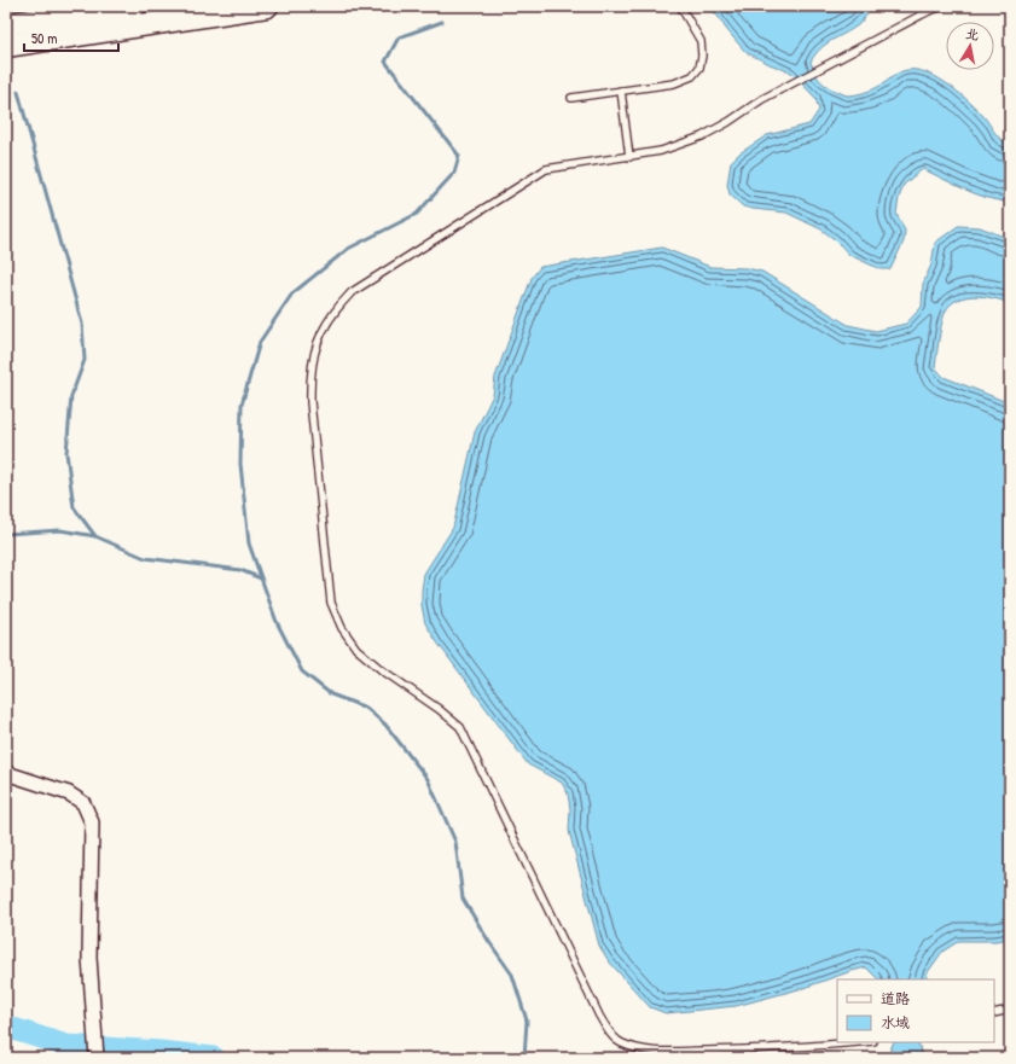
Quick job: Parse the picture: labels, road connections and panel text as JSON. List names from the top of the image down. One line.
{"legend":["道路","水域"],"scale_bar":"50 m","north":"top"}
